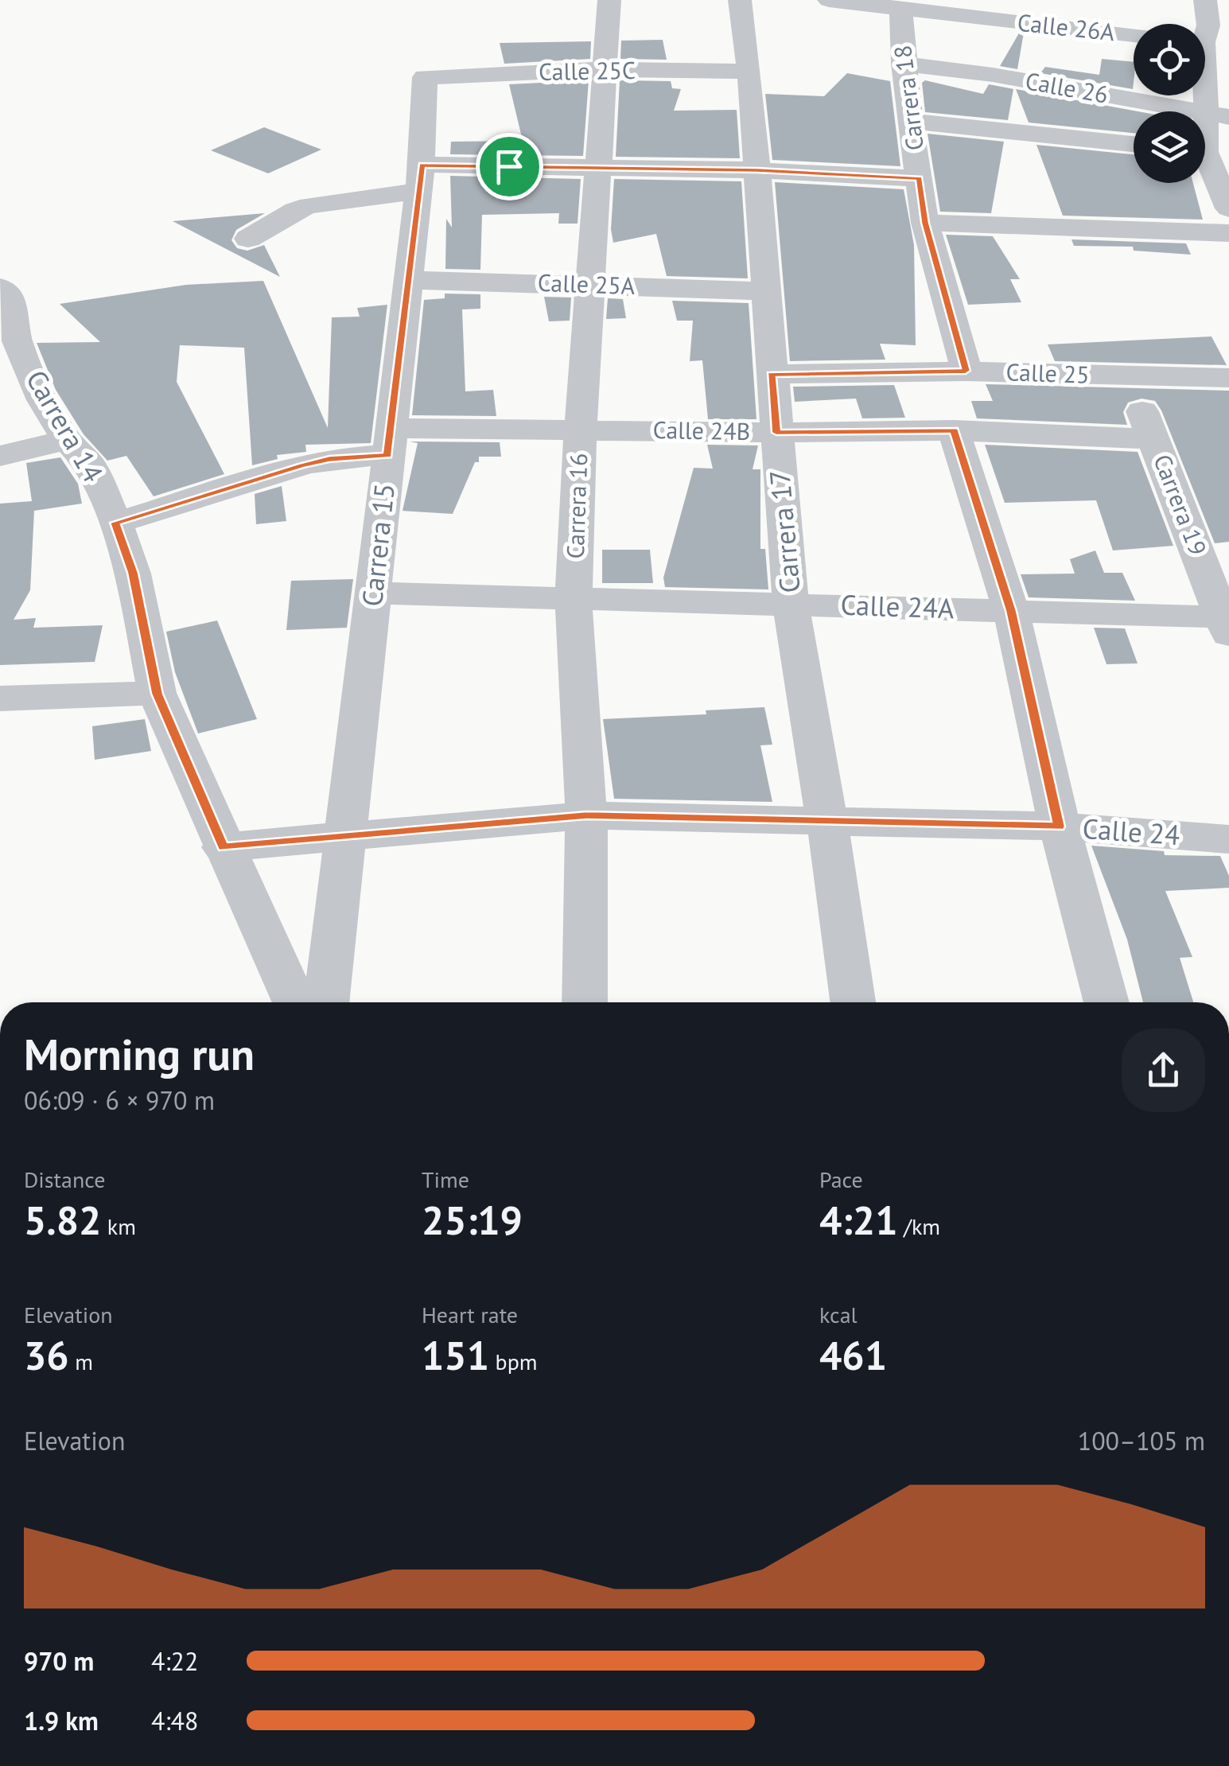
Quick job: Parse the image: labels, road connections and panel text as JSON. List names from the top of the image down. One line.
{"streets":{"street":["Calle 26A","Calle 25C","Calle 26","Carrera 18","Calle 25A","Calle 25","Carrera 14","Calle 24B","Carrera 19","Carrera 16","Carrera 17","Carrera 15","Calle 24A","Calle 24"]},"crossings":[["Calle 26A","Carrera 18"],["Calle 25C","Carrera 16"],["Calle 25C","Carrera 17"],["Calle 25C","Carrera 15"],["Calle 26","Carrera 18"],["Carrera 18","Calle 25"],["Calle 25A","Carrera 16"],["Calle 25A","Carrera 17"],["Calle 25A","Carrera 15"],["Calle 25","Carrera 19"],["Calle 25","Carrera 17"],["Carrera 14","Calle 24B"],["Carrera 14","Calle 24"],["Calle 24B","Carrera 19"],["Calle 24B","Carrera 16"],["Calle 24B","Carrera 17"],["Calle 24B","Carrera 15"],["Carrera 19","Calle 24A"],["Carrera 16","Calle 24A"],["Carrera 16","Calle 24"],["Carrera 17","Calle 24A"],["Carrera 17","Calle 24"],["Carrera 15","Calle 24A"],["Carrera 15","Calle 24"]],"page":{"heading":["Morning run","06:09 · 6 × 970 m"],"stats":[["Distance","5.82 km"],["Time","25:19"],["Pace","4:21 /km"],["Elevation","36 m"],["Heart rate","151 bpm"],["kcal","461"]],"chart":["Elevation","100–105 m"],"list":[{"name":"970 m","note":"4:22"},{"name":"1.9 km","note":"4:48"}]}}
